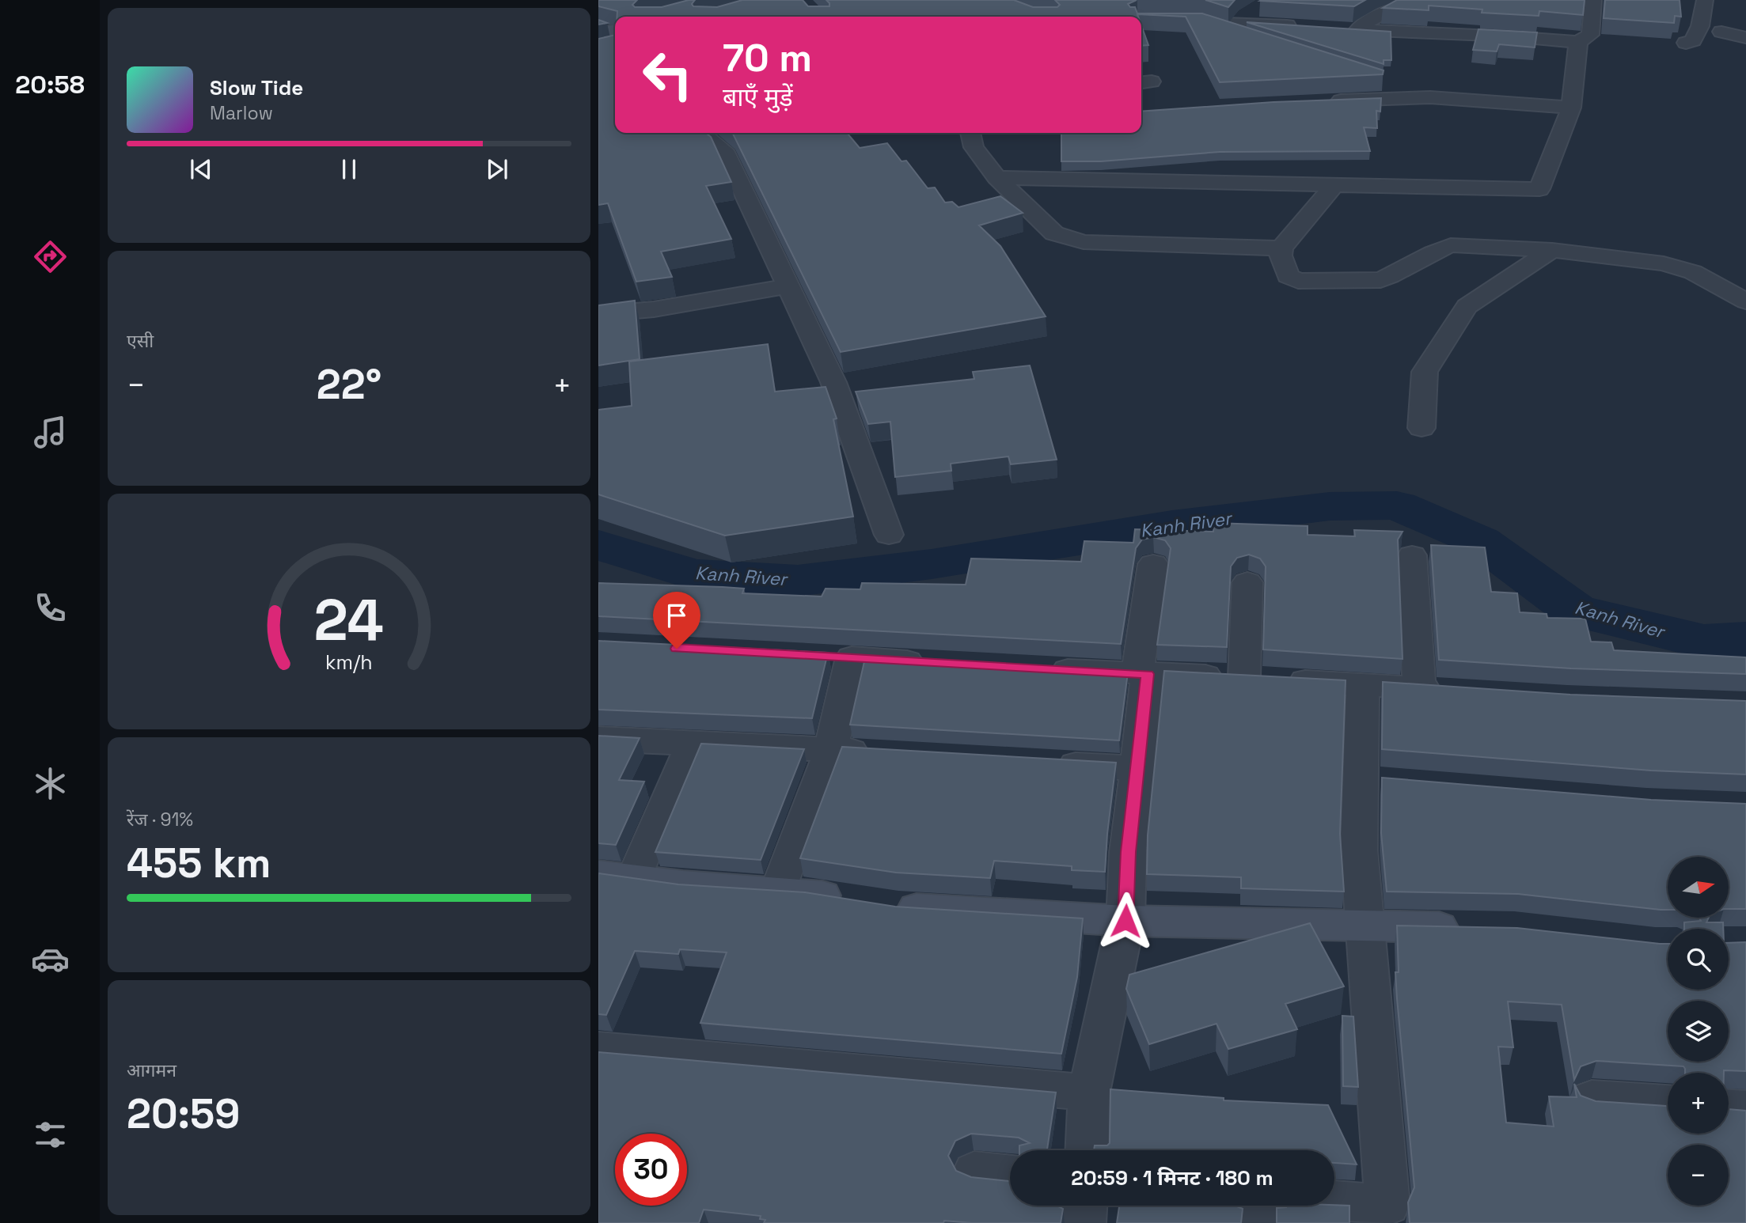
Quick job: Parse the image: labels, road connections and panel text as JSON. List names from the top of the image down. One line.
{"water":["Kanh River"],"north":"right","page":{"tabs":"20:58","turn":["70 m","बाएँ मुड़ें"],"song":["Slow Tide","Marlow"],"tile":["एसी",["रेंज · 91%","455 km"],["आगमन","20:59"]],"heat":["−","22°","+"],"map_buttons":["+","−"],"limit":"30","trip":"20:59 · 1 मिनट · 180 m","gauge":["24","km/h"]}}
